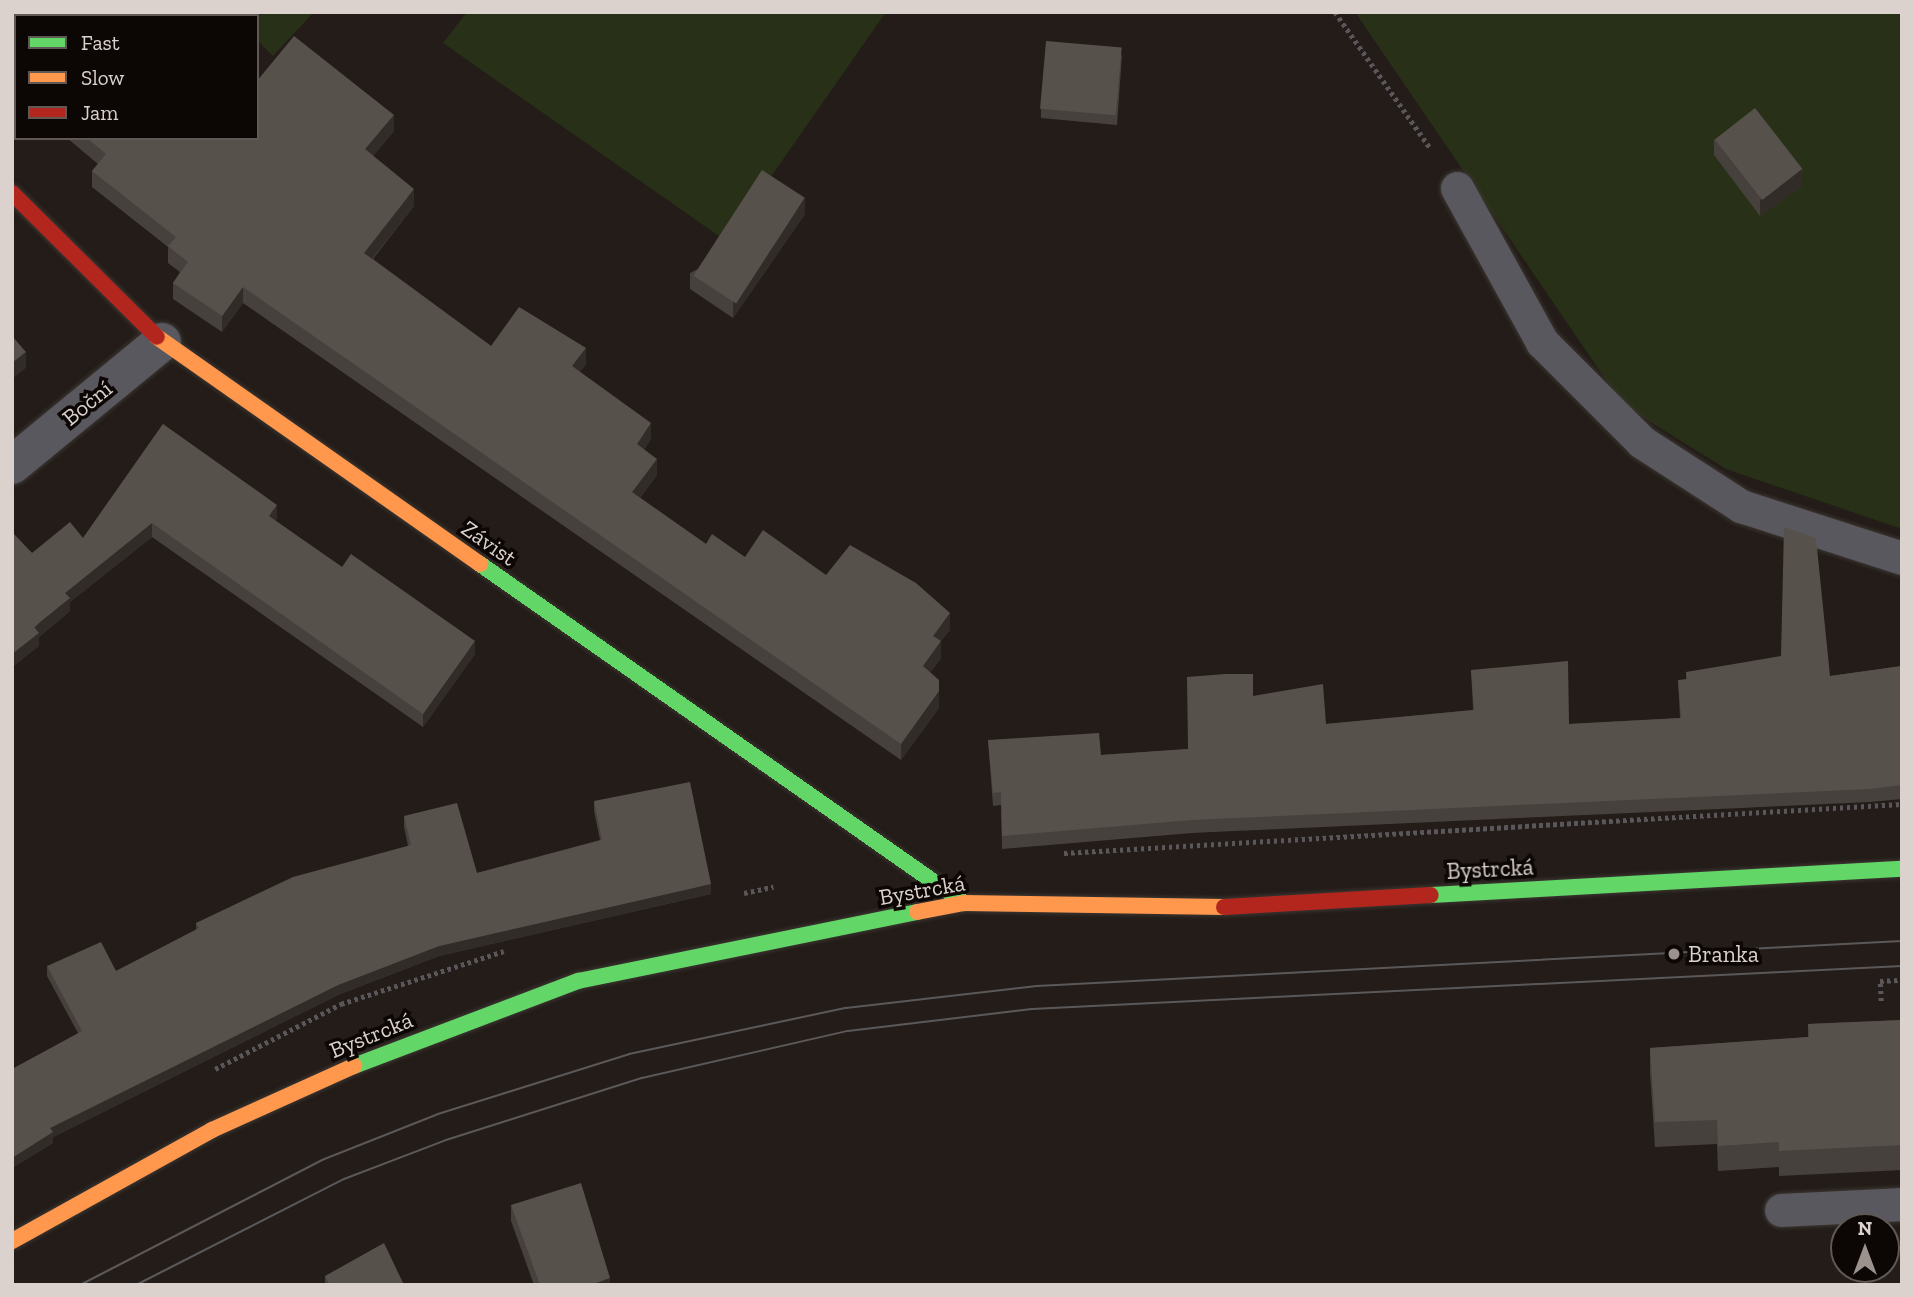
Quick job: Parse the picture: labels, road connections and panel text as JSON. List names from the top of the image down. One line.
{"streets":{"street":["Boční","Závist","Bystrcká"]},"crossings":[["Boční","Závist"],["Závist","Bystrcká"]],"places":["Branka"],"legend":["Fast","Slow","Jam"],"north":"top"}
